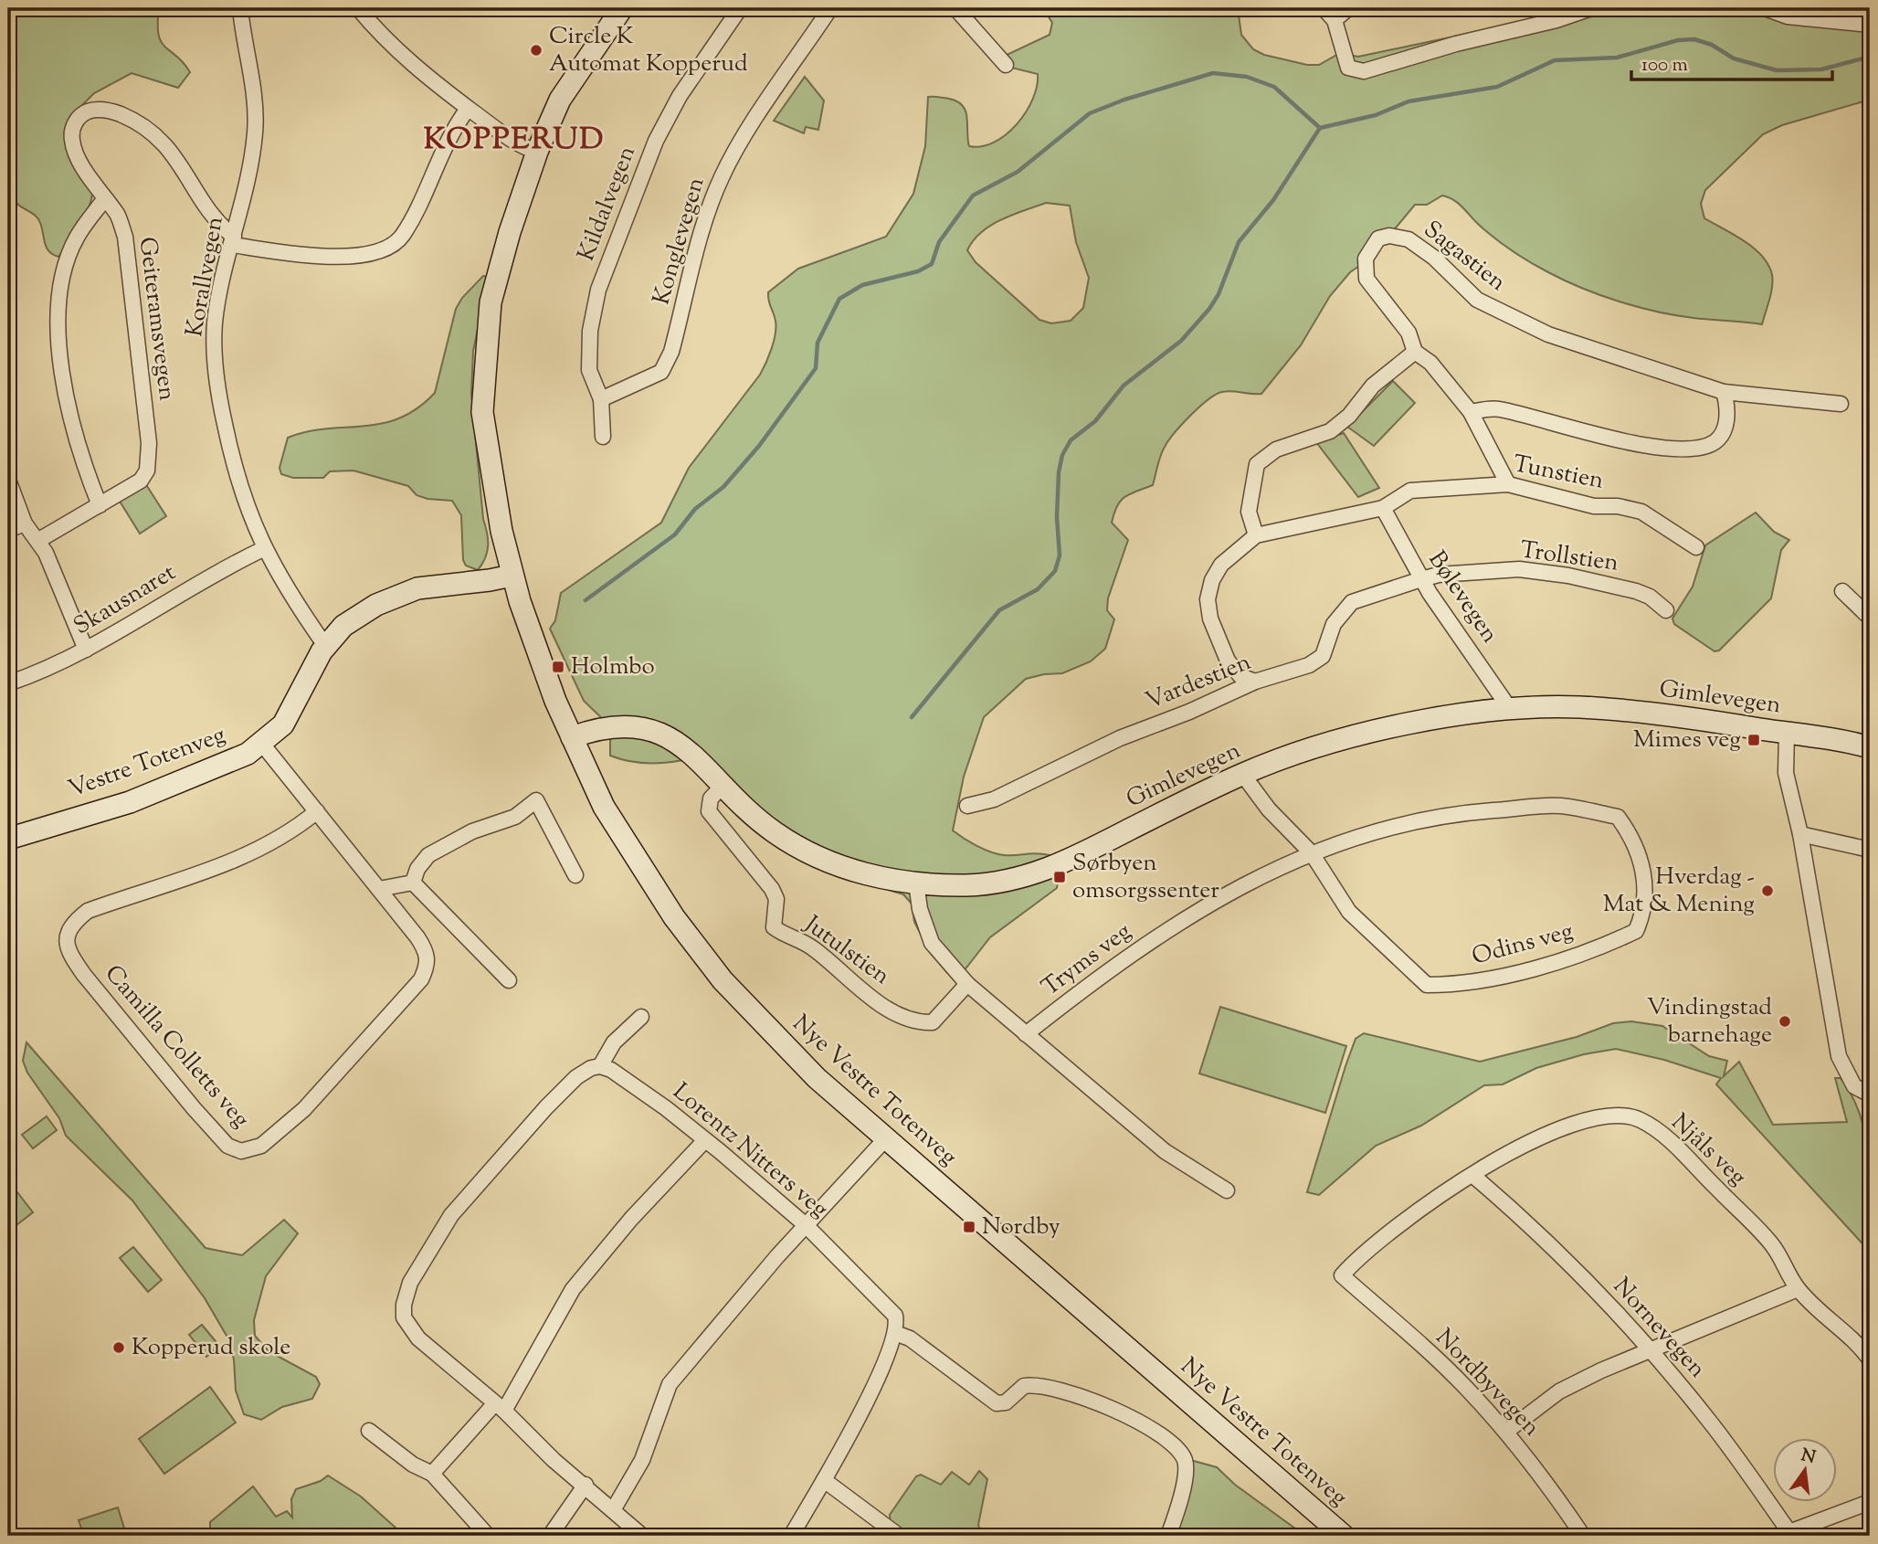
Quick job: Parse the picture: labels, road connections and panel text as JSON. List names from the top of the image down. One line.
{"streets":{"street":["Kildalvegen","Konglevegen","Sagastien","Korallvegen","Geiteramsvegen","Tunstien","Trollstien","Bølevegen","Skausnaret","Vardestien","Gimlevegen","Vestre Totenveg","Odins veg","Jutulstien","Tryms veg","Camilla Colletts veg","Nye Vestre Totenveg","Njåls veg","Lorentz Nitters veg","Nornevegen","Nordbyvegen"]},"crossings":[["Kildalvegen","Konglevegen"],["Sagastien","Tunstien"],["Korallvegen","Geiteramsvegen"],["Korallvegen","Skausnaret"],["Korallvegen","Vestre Totenveg"],["Tunstien","Bølevegen"],["Tunstien","Vardestien"],["Trollstien","Bølevegen"],["Trollstien","Vardestien"],["Bølevegen","Vardestien"],["Bølevegen","Gimlevegen"],["Gimlevegen","Odins veg"],["Gimlevegen","Jutulstien"],["Gimlevegen","Nye Vestre Totenveg"],["Vestre Totenveg","Camilla Colletts veg"],["Vestre Totenveg","Nye Vestre Totenveg"],["Odins veg","Tryms veg"],["Njåls veg","Nornevegen"],["Njåls veg","Nordbyvegen"]],"districts":["KOPPERUD"],"places":{"other":["Circle K Automat Kopperud","Hverdag - Mat & Mening","Vindingstad barnehage","Kopperud skole"],"transit":["Holmbo","Mimes veg","Sørbyen omsorgssenter","Nordby"]},"scale_bar":"100 m","north":"top"}
